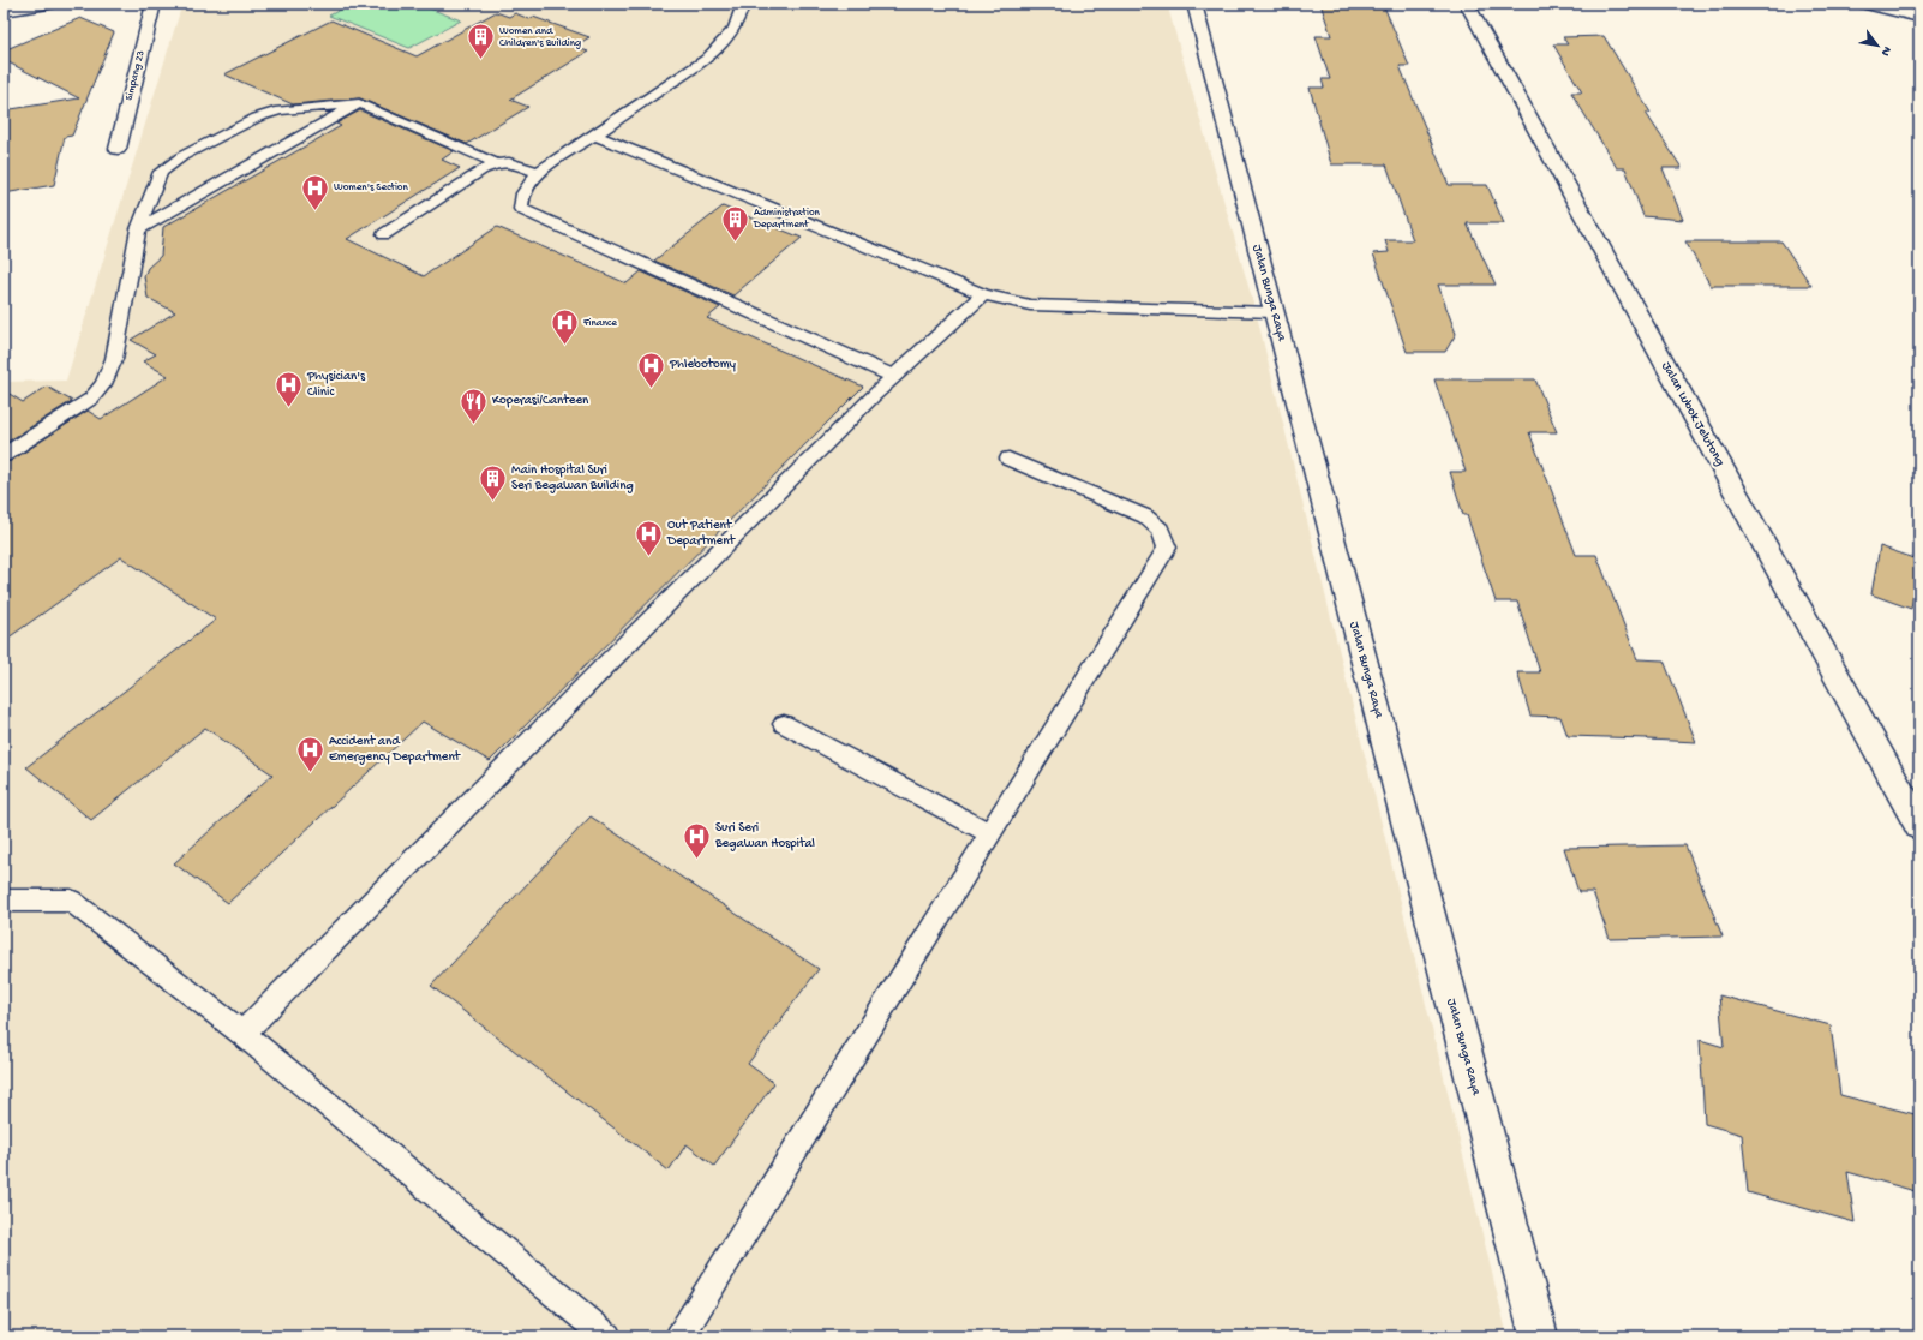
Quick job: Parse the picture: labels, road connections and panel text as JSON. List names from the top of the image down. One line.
{"streets":{"street":["Simpang 23","Jalan Bunga Raya","Jalan Lubok Jelutong"]},"places":{"building":["Women and Children's Building","Administration Department","Main Hospital Suri Seri Begawan Building"],"hospital":["Women's Section","Finance","Phlebotomy","Physician's Clinic","Out Patient Department","Accident and Emergency Department","Suri Seri Begawan Hospital"],"restaurant":["Koperasi/Canteen"]},"north":"bottom right"}
